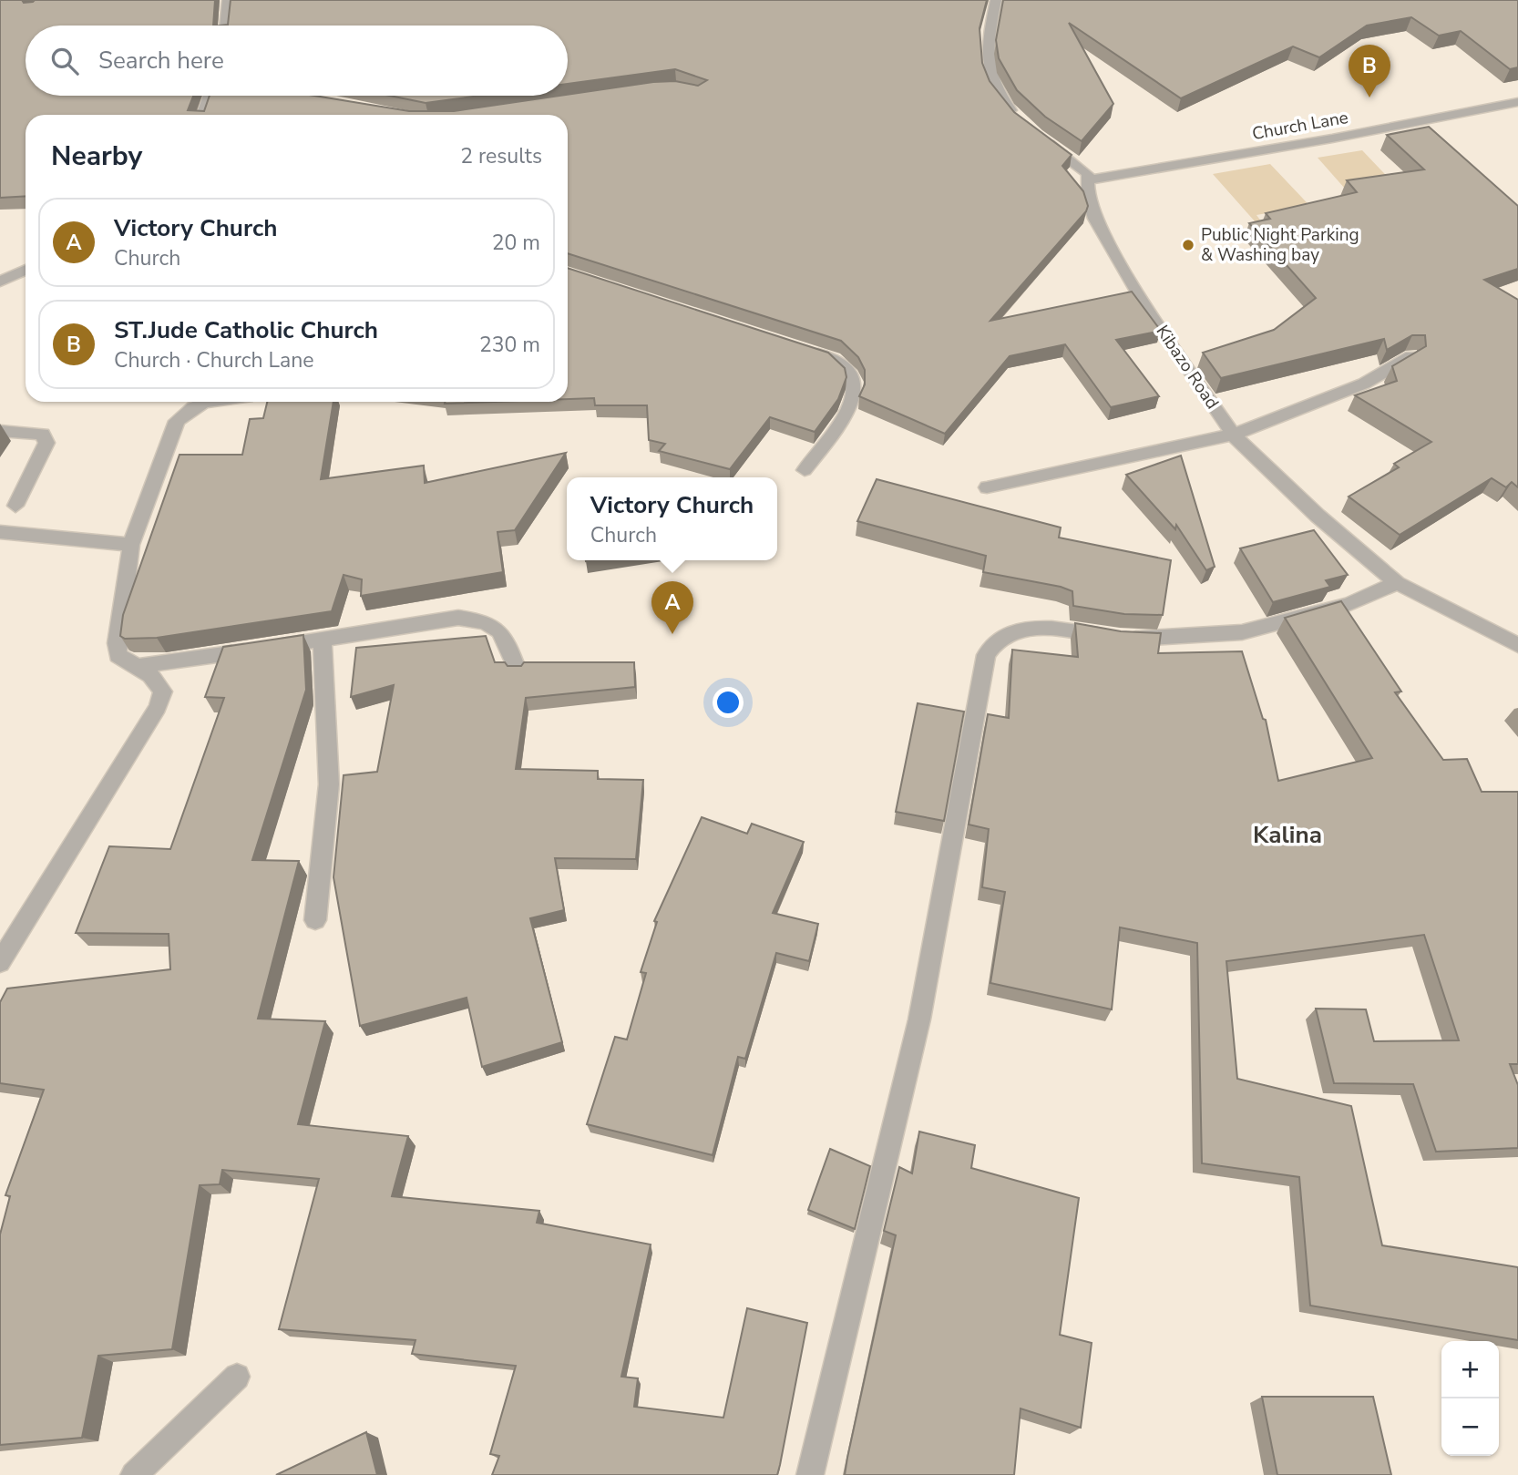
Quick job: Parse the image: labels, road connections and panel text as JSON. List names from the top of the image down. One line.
{"streets":{"street":["Church Lane","Kibazo Road"]},"crossings":[["Church Lane","Kibazo Road"]],"districts":["Kalina"],"places":["Public Night Parking & Washing bay"],"page":{"search":"Search here","pins":["B","A"],"heading":["Nearby","2 results"],"list":[{"mark":"A","name":"Victory Church","note":"Church","value":"20 m"},{"mark":"B","name":"ST.Jude Catholic Church","note":"Church · Church Lane","value":"230 m"}],"popup":["Victory Church","Church"],"map_buttons":["+","−"]}}
